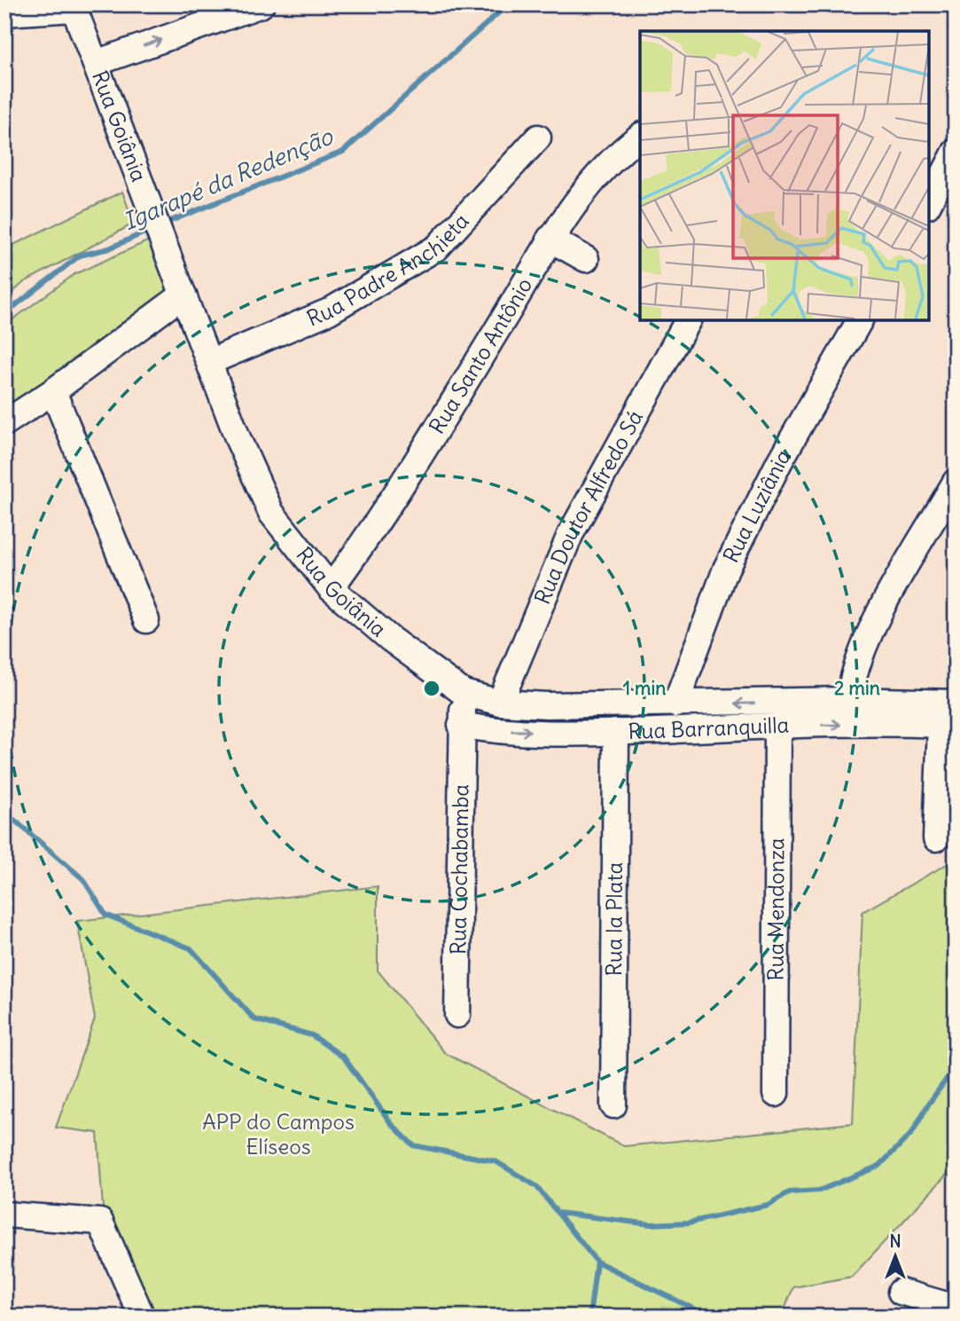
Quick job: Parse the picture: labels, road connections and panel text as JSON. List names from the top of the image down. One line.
{"streets":{"street":["Rua Goiânia","Rua Padre Anchieta","Rua Santo Antônio","Rua Luziânia","Rua Doutor Alfredo Sá","Rua Barranquilla","Rua Cochabamba","Rua Mendonza","Rua la Plata"]},"crossings":[["Rua Goiânia","Rua Padre Anchieta"],["Rua Goiânia","Rua Santo Antônio"],["Rua Goiânia","Rua Luziânia"],["Rua Goiânia","Rua Doutor Alfredo Sá"],["Rua Goiânia","Rua Cochabamba"],["Rua Barranquilla","Rua Cochabamba"],["Rua Barranquilla","Rua Mendonza"],["Rua Barranquilla","Rua la Plata"]],"one_way":["Rua Barranquilla"],"water":["Igarapé da Redenção"],"parks":["APP do Campos Elíseos"],"north":"top","rings":["1 min","2 min"]}
